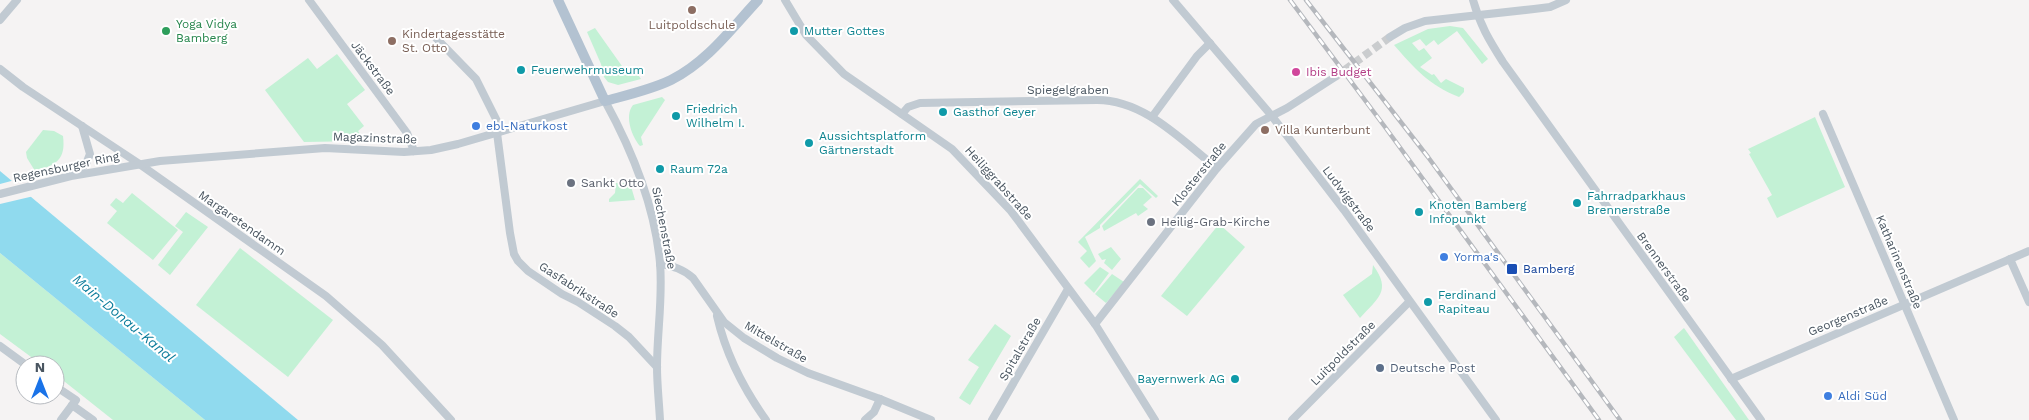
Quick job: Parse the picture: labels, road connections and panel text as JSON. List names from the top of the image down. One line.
{"streets":{"main road":["Siechenstraße"],"street":["Jäckstraße","Spiegelgraben","Magazinstraße","Regensburger Ring","Klosterstraße","Heiliggrabstraße","Ludwigstraße","Margaretendamm","Katharinenstraße","Brennerstraße","Gasfabrikstraße","Georgenstraße","Mittelstraße","Spitalstraße","Luitpoldstraße"]},"crossings":[["Jäckstraße","Magazinstraße"],["Spiegelgraben","Klosterstraße"],["Spiegelgraben","Heiliggrabstraße"],["Magazinstraße","Regensburger Ring"],["Magazinstraße","Margaretendamm"],["Magazinstraße","Siechenstraße"],["Magazinstraße","Gasfabrikstraße"],["Regensburger Ring","Margaretendamm"],["Klosterstraße","Heiliggrabstraße"],["Klosterstraße","Ludwigstraße"],["Heiliggrabstraße","Spitalstraße"],["Ludwigstraße","Luitpoldstraße"],["Siechenstraße","Gasfabrikstraße"],["Siechenstraße","Mittelstraße"],["Katharinenstraße","Georgenstraße"],["Brennerstraße","Georgenstraße"]],"water":["Main-Donau-Kanal"],"places":{"other":["Luitpoldschule","Yoga Vidya Bamberg","Mutter Gottes","Kindertagesstätte St. Otto","Feuerwehrmuseum","Ibis Budget","Gasthof Geyer","Friedrich Wilhelm I.","ebl-Naturkost","Villa Kunterbunt","Aussichtsplatform Gärtnerstadt","Raum 72a","Sankt Otto","Fahrradparkhaus Brennerstraße","Knoten Bamberg Infopunkt","Heilig-Grab-Kirche","Yorma's","Ferdinand Rapiteau","Deutsche Post","Bayernwerk AG","Aldi Süd"],"transit":["Bamberg"]},"north":"top"}
